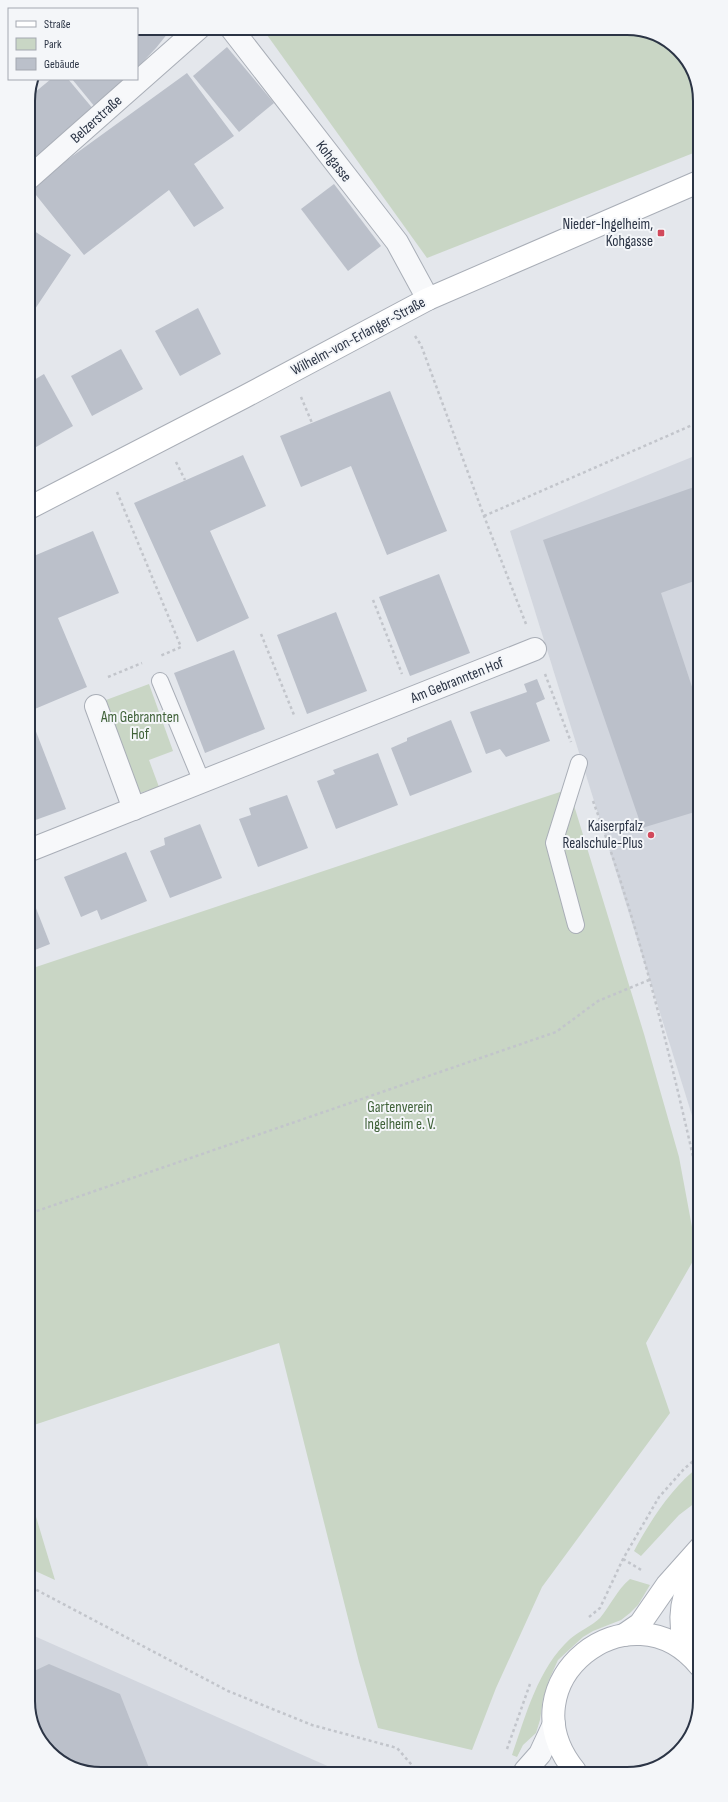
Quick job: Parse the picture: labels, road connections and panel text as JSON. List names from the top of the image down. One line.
{"streets":{"main road":["Wilhelm-von-Erlanger-Straße"],"street":["Belzerstraße","Kohgasse","Am Gebrannten Hof"]},"crossings":[["Kohgasse","Wilhelm-von-Erlanger-Straße"]],"parks":["Am Gebrannten Hof","Gartenverein Ingelheim e. V."],"places":{"transit":["Nieder-Ingelheim, Kohgasse"],"other":["Kaiserpfalz Realschule-Plus"]},"legend":["Straße","Park","Gebäude"]}
